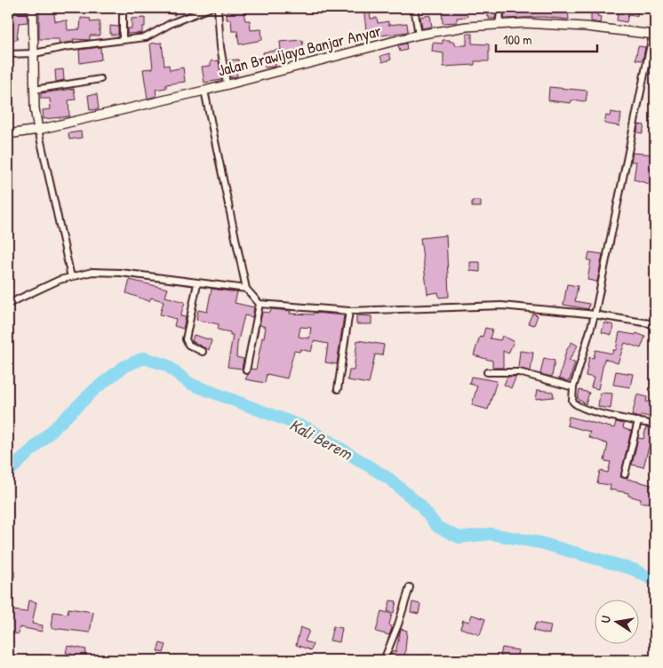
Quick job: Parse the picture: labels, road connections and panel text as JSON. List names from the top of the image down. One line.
{"streets":{"street":["Jalan Brawijaya Banjar Anyar"]},"water":["Kali Berem"],"scale_bar":"100 m","north":"left"}
